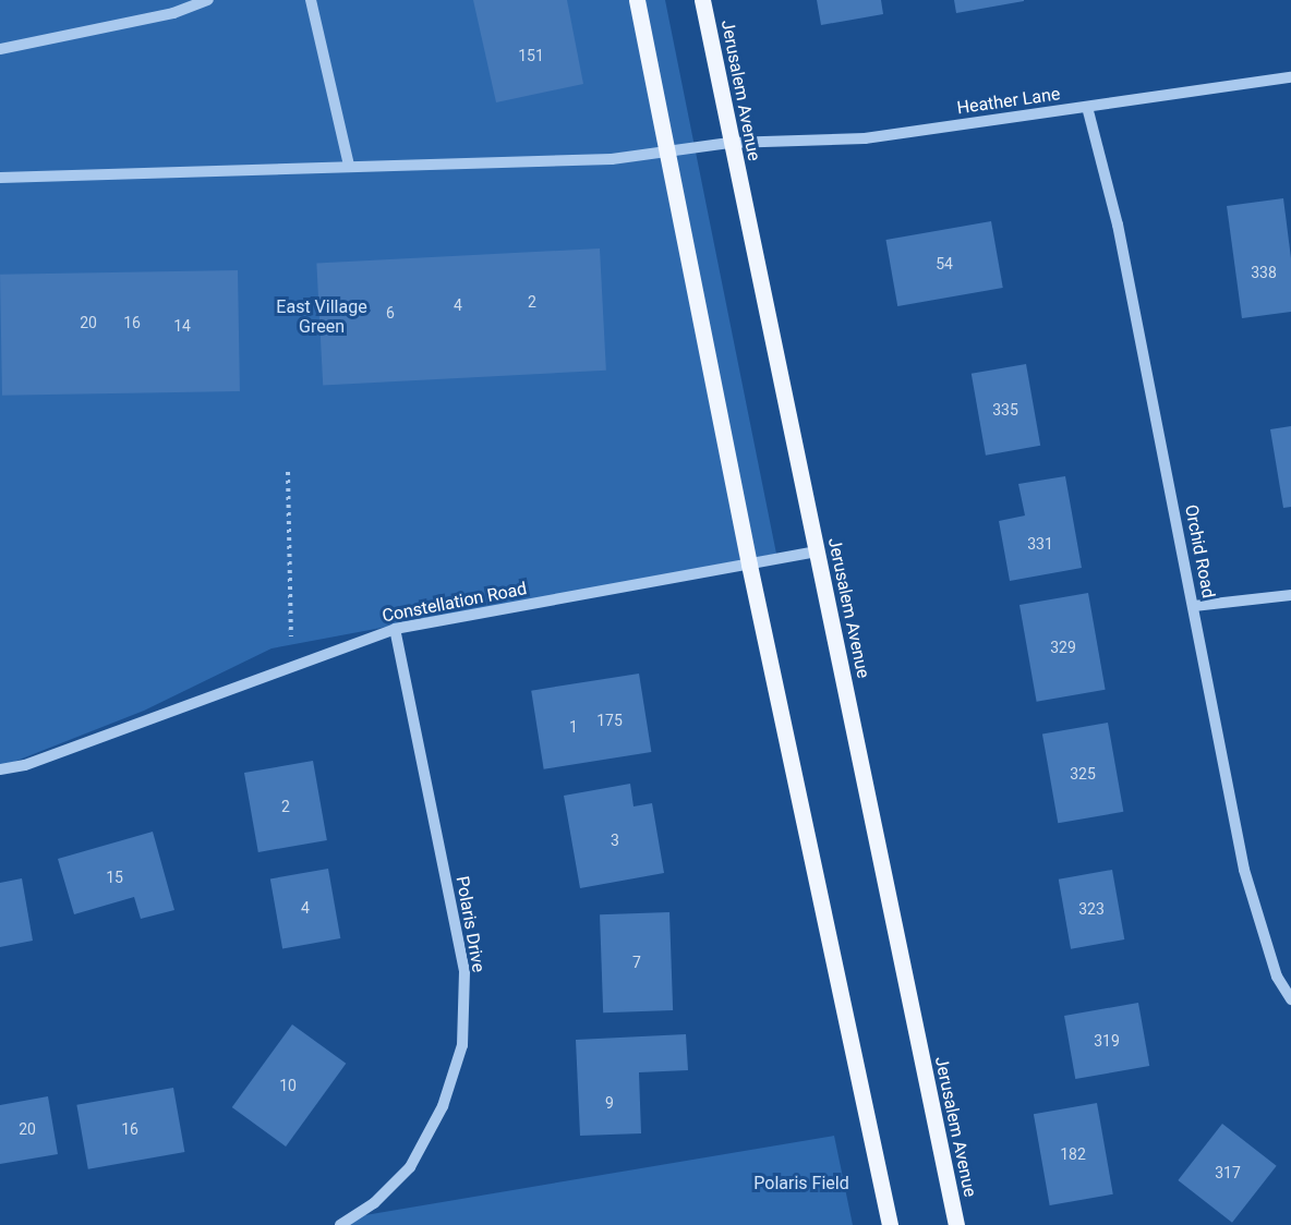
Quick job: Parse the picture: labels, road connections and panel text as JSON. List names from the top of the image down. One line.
{"streets":{"main road":["Jerusalem Avenue"],"street":["Heather Lane","Orchid Road","Constellation Road","Polaris Drive"]},"crossings":[["Jerusalem Avenue","Heather Lane"],["Jerusalem Avenue","Constellation Road"],["Heather Lane","Orchid Road"],["Constellation Road","Polaris Drive"]],"parks":["East Village Green","Polaris Field"],"house_numbers":["151","54","338","2","4","6","20","16","14","335","331","329","175","1","325","2","3","15","4","323","7","319","10","9","20","16","182","317"]}
